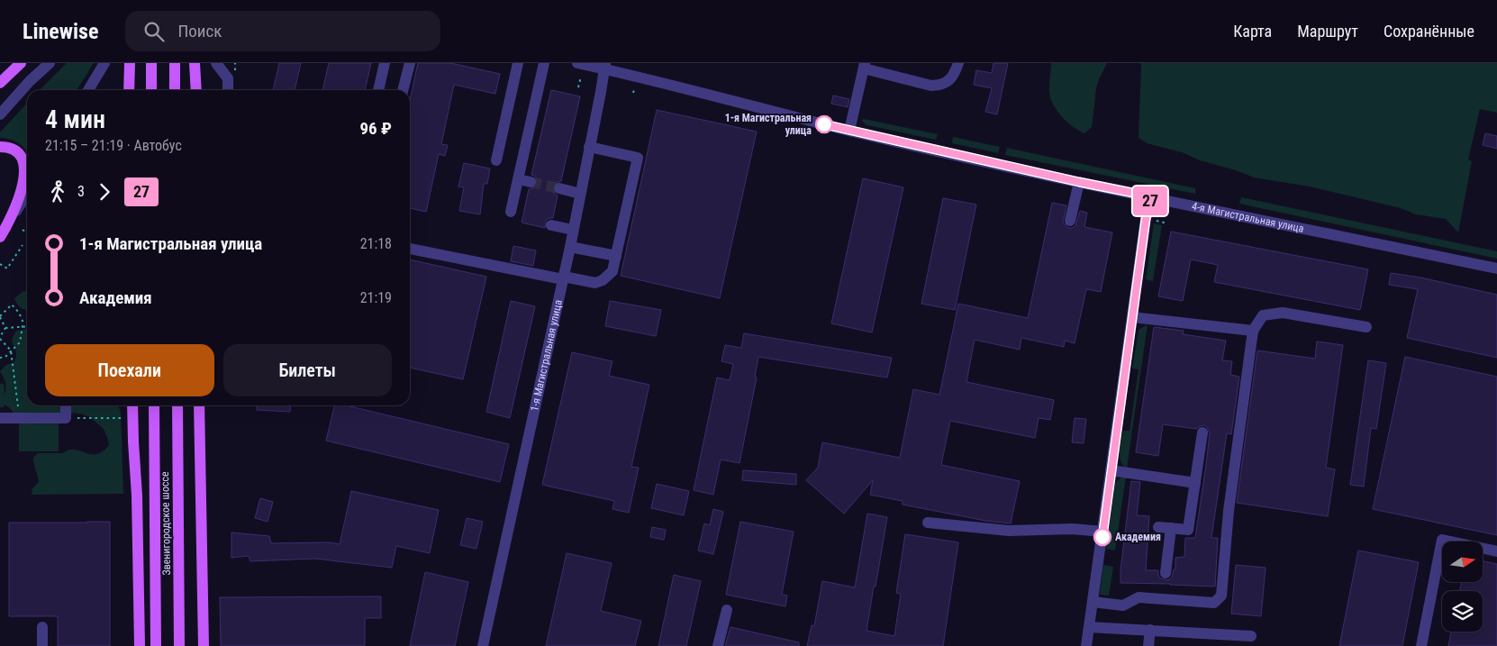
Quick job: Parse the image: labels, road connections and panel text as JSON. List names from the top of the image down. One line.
{"streets":{"main road":["Звенигородское шоссе"],"street":["4-я Магистральная улица","1-я Магистральная улица"]},"crossings":[["4-я Магистральная улица","1-я Магистральная улица"]],"places":["1-я Магистральная улица","Академия"],"lines":["bus line 27"],"north":"right","page":{"header":"Linewise","search":"Поиск","nav":["Карта","Маршрут","Сохранённые"],"on_map":"27","heading":["4 мин","21:15 – 21:19 · Автобус","96 ₽"],"legs":["3","27"],"list":[{"name":"1-я Магистральная улица","value":"21:18"},{"name":"Академия","value":"21:19"}],"buttons":["Поехали","Билеты"]}}
